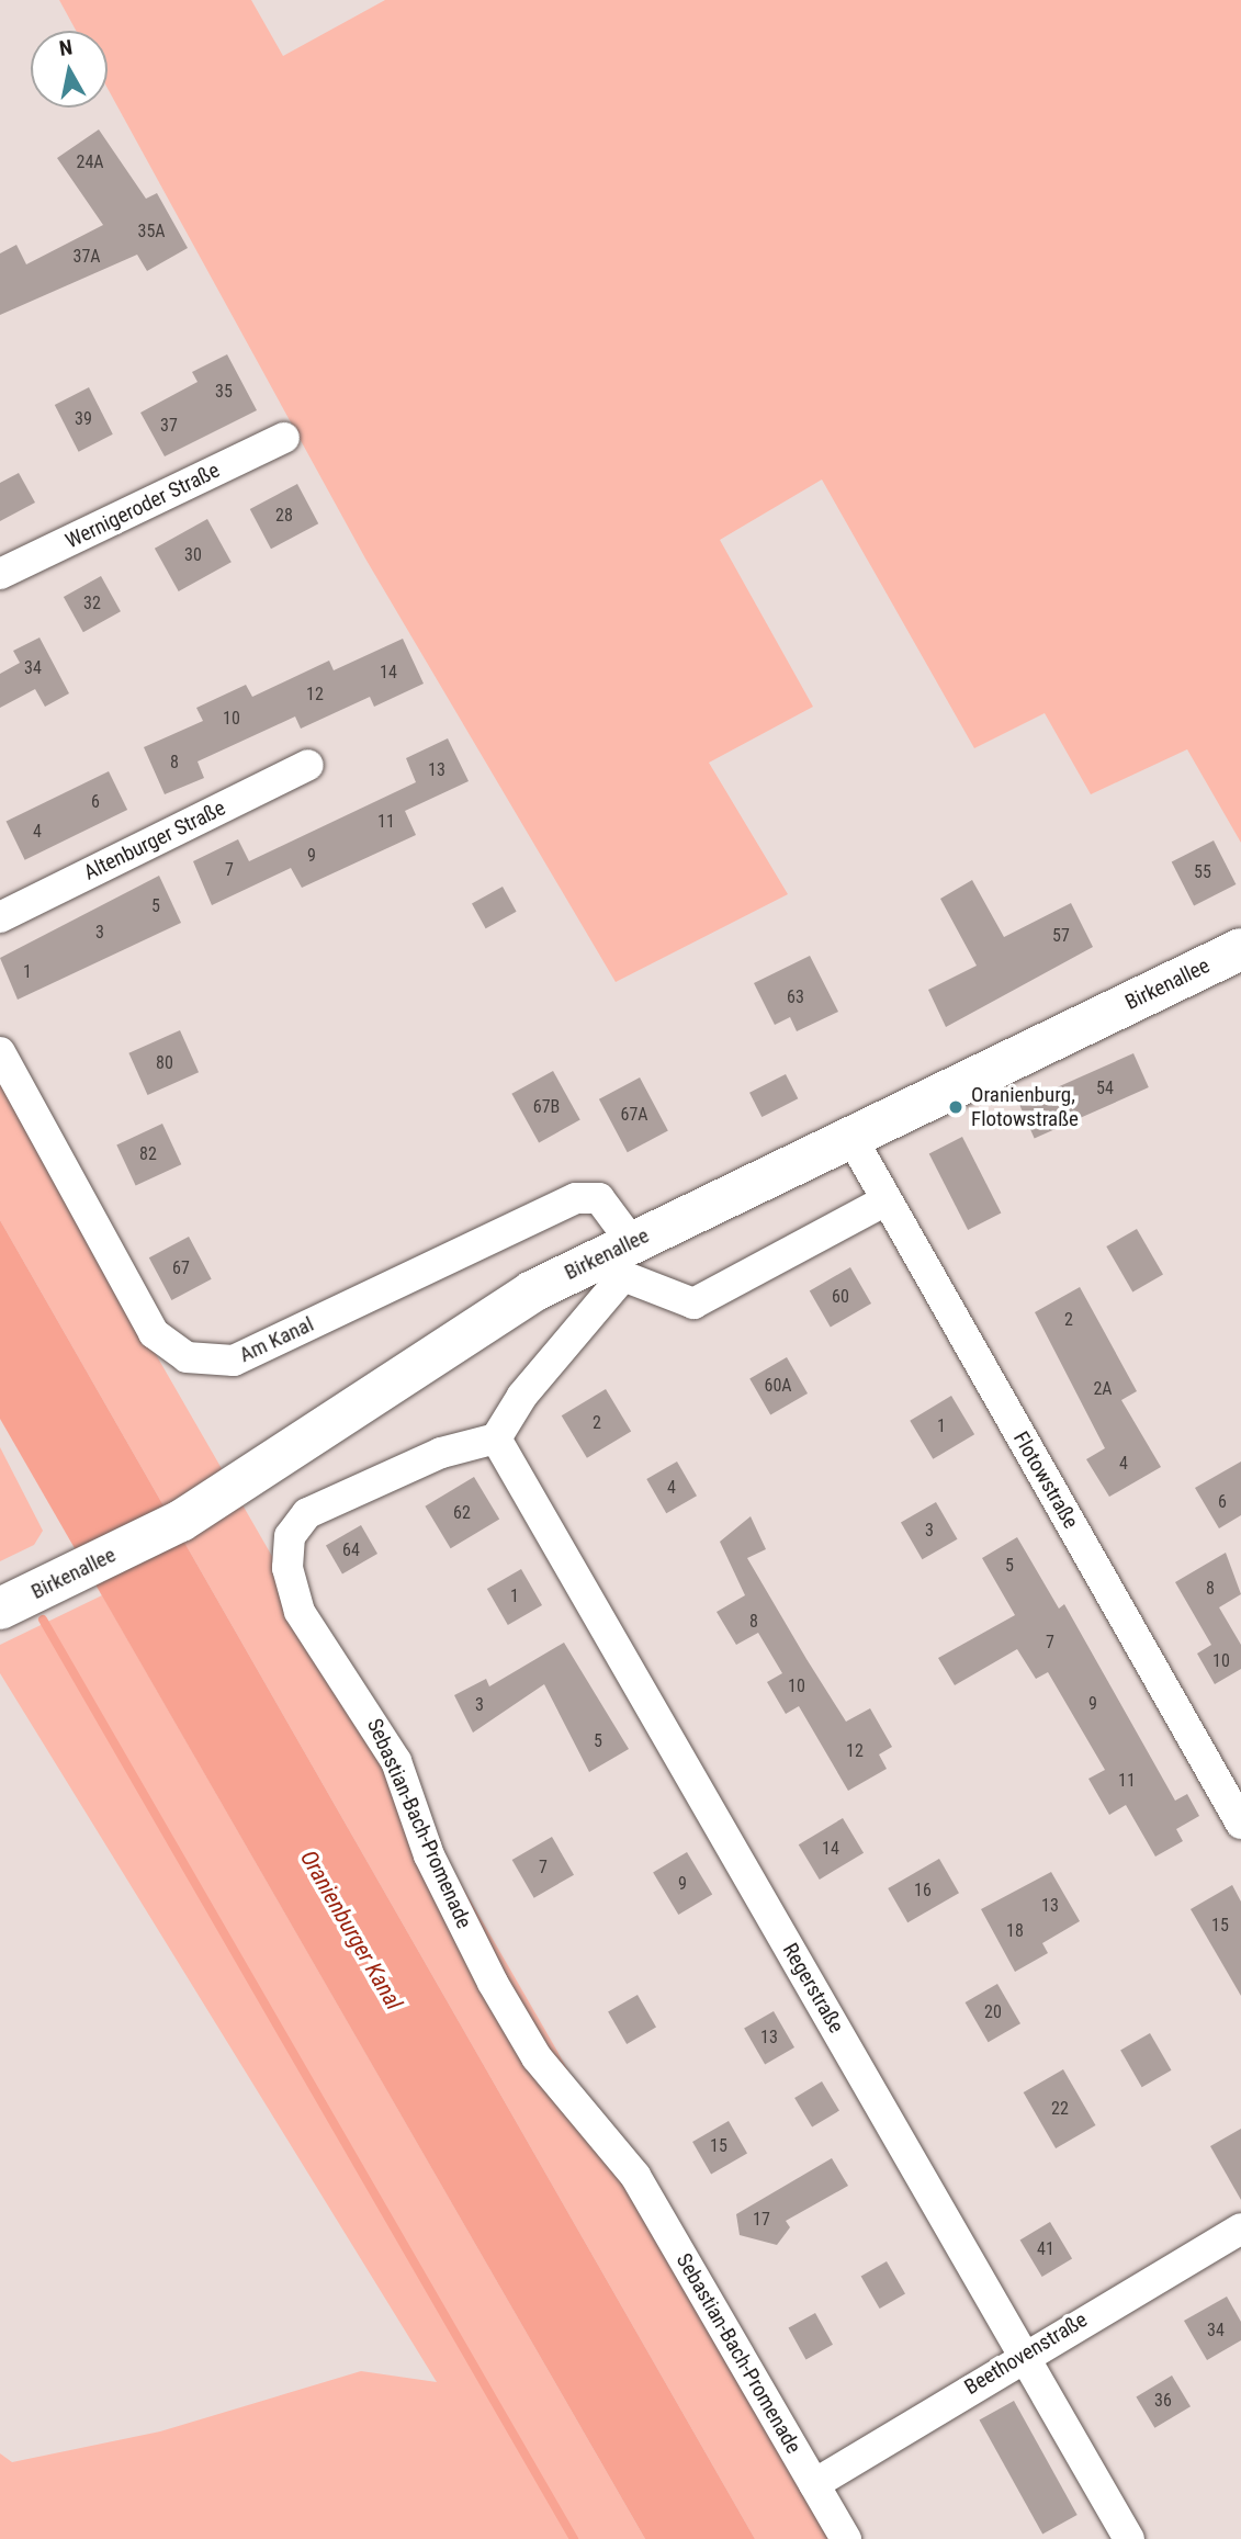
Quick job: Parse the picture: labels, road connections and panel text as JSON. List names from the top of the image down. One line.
{"streets":{"street":["Wernigeroder Straße","Altenburger Straße","Birkenallee","Am Kanal","Flotowstraße","Sebastian-Bach-Promenade","Regerstraße","Beethovenstraße"]},"crossings":[["Birkenallee","Am Kanal"],["Birkenallee","Flotowstraße"],["Sebastian-Bach-Promenade","Regerstraße"],["Sebastian-Bach-Promenade","Beethovenstraße"],["Regerstraße","Beethovenstraße"]],"water":["Oranienburger Kanal"],"places":["Oranienburg, Flotowstraße"],"house_numbers":["24A","35A","37A","35","39","37","28","30","32","34","14","12","10","8","13","6","11","4","9","7","55","5","3","57","1","63","80","54","67B","67A","82","67","60","2","60A","2A","2","1","4","4","6","62","3","64","5","8","1","8","7","10","10","9","3","5","12","11","14","7","9","16","13","15","18","20","13","22","15","17","41","34","36"],"north":"top"}
